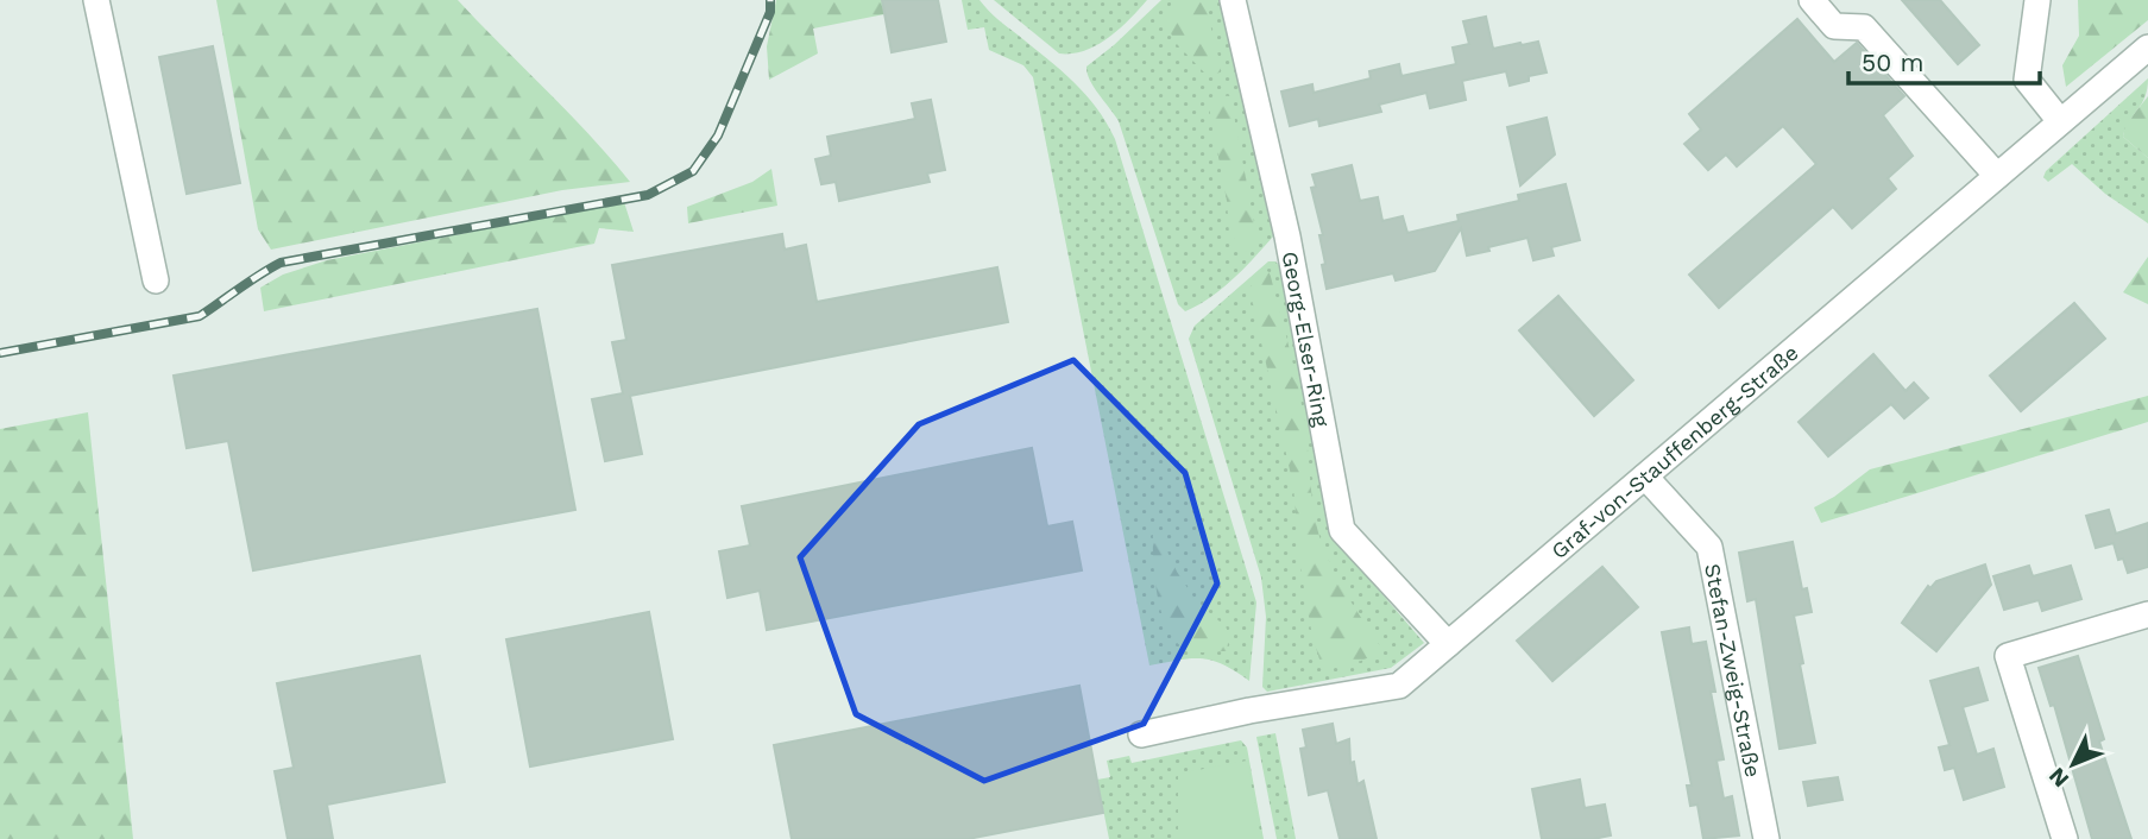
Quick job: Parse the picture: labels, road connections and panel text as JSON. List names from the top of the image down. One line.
{"streets":{"street":["Georg-Elser-Ring","Graf-von-Stauffenberg-Straße","Stefan-Zweig-Straße"]},"crossings":[["Georg-Elser-Ring","Graf-von-Stauffenberg-Straße"],["Graf-von-Stauffenberg-Straße","Stefan-Zweig-Straße"]],"scale_bar":"50 m","north":"bottom left"}
